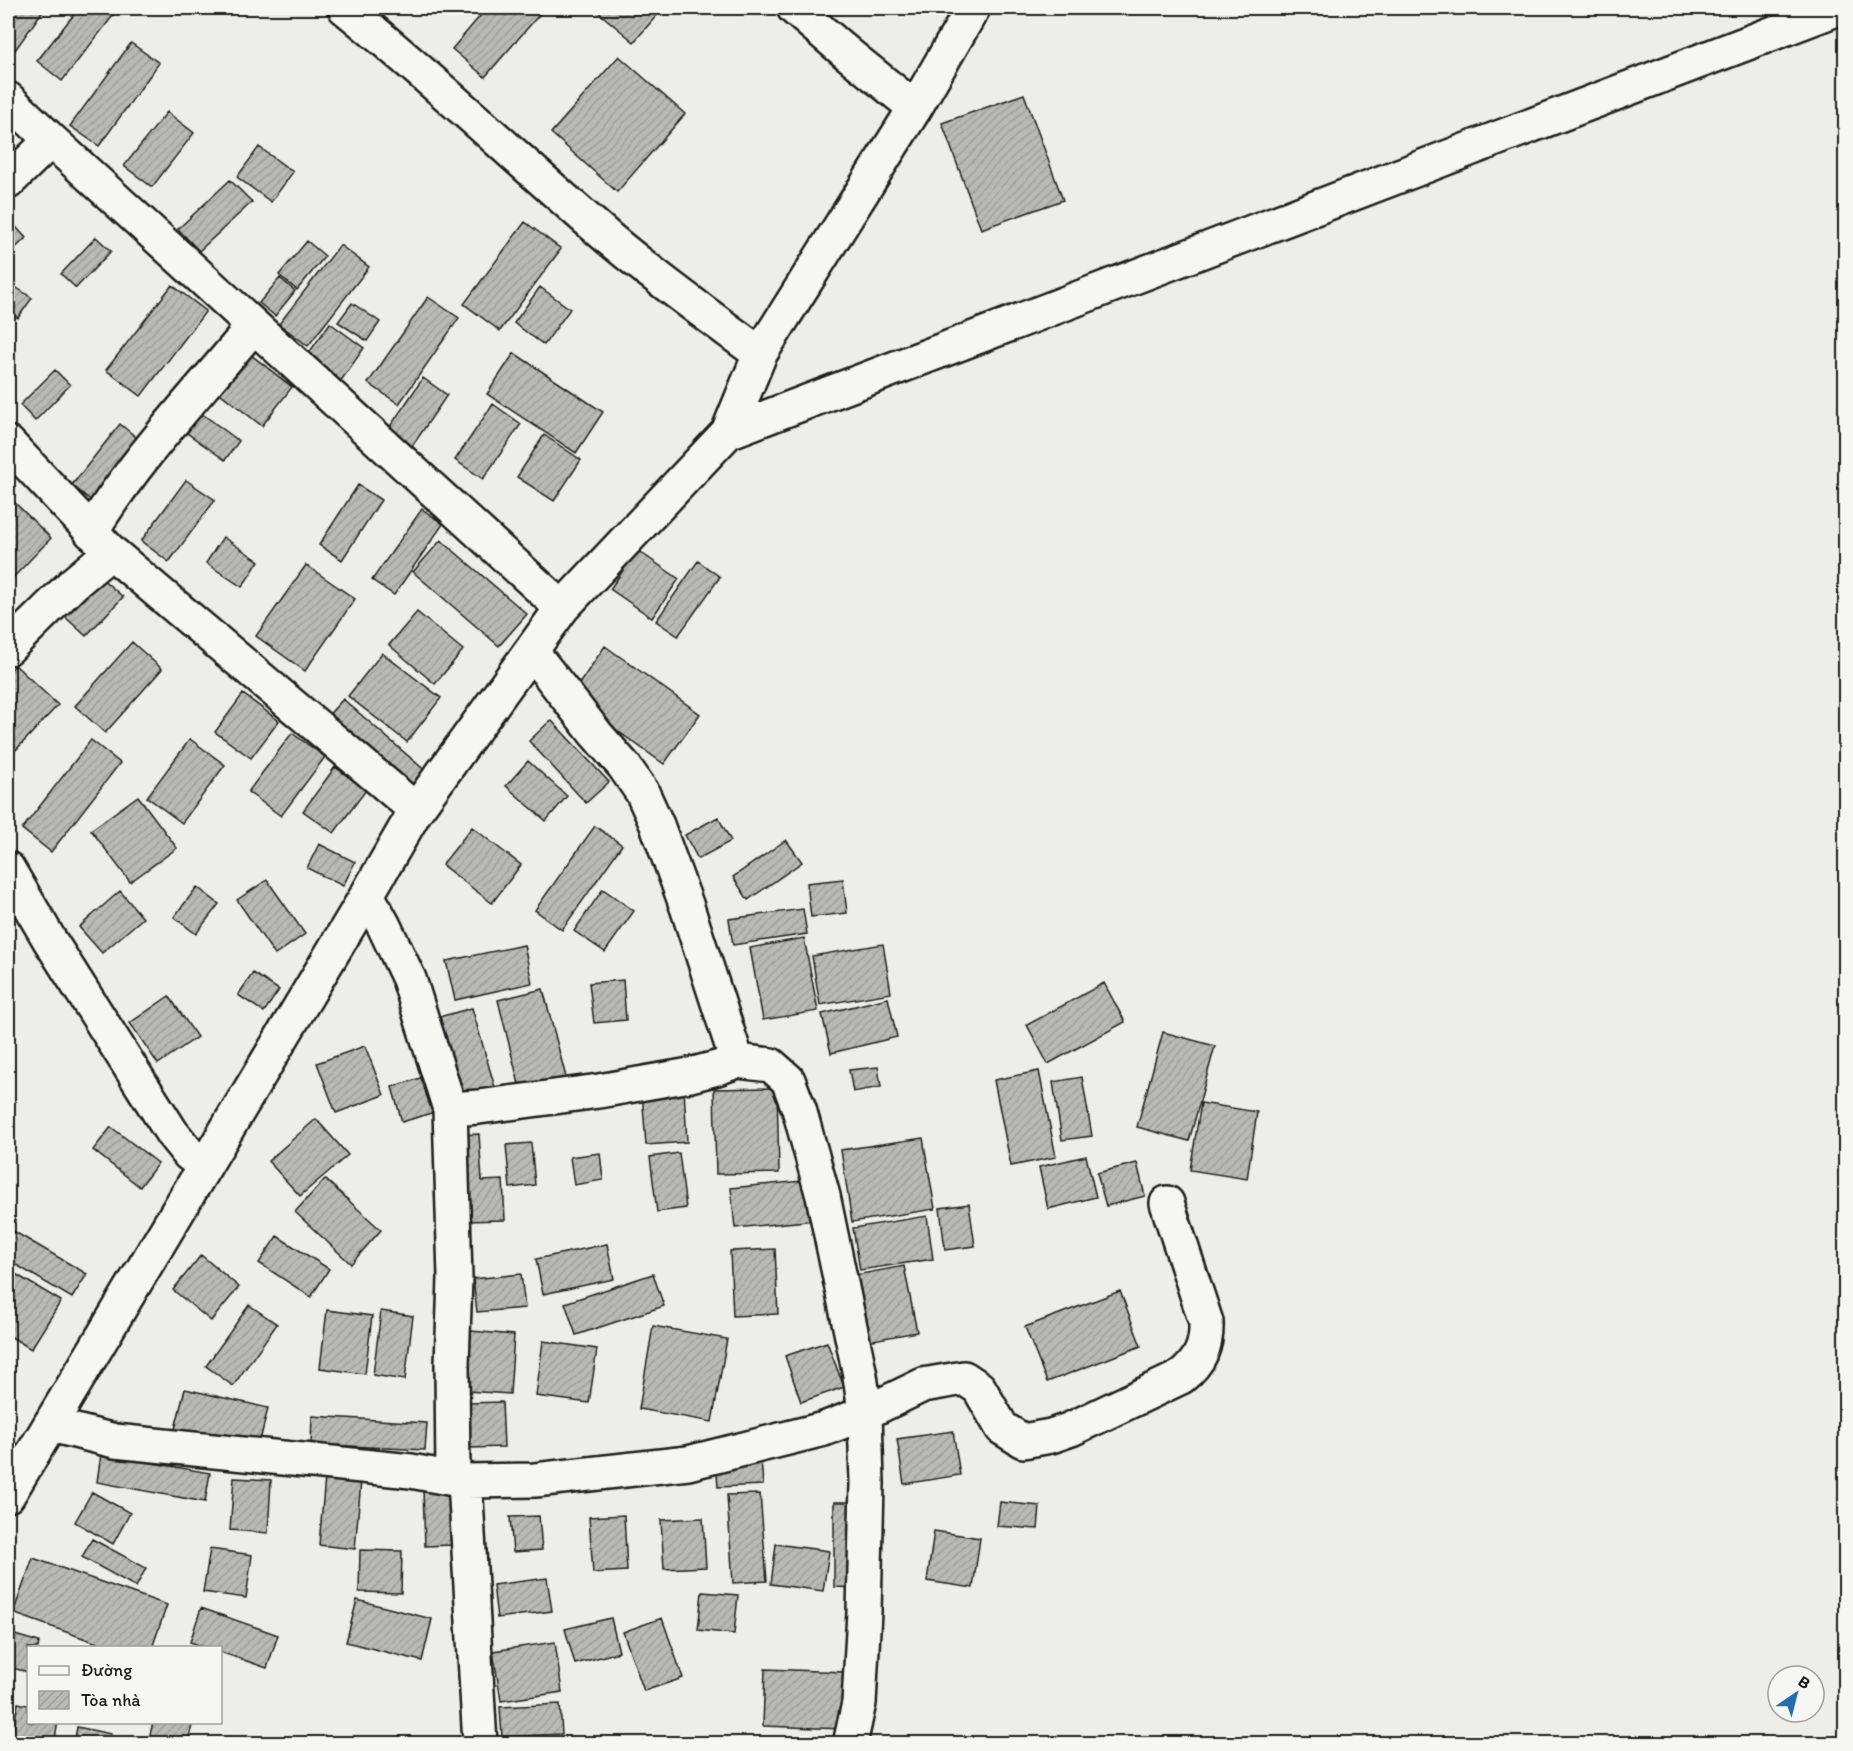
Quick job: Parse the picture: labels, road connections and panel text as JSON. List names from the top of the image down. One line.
{"legend":["Đường","Tòa nhà"],"north":"top right"}
